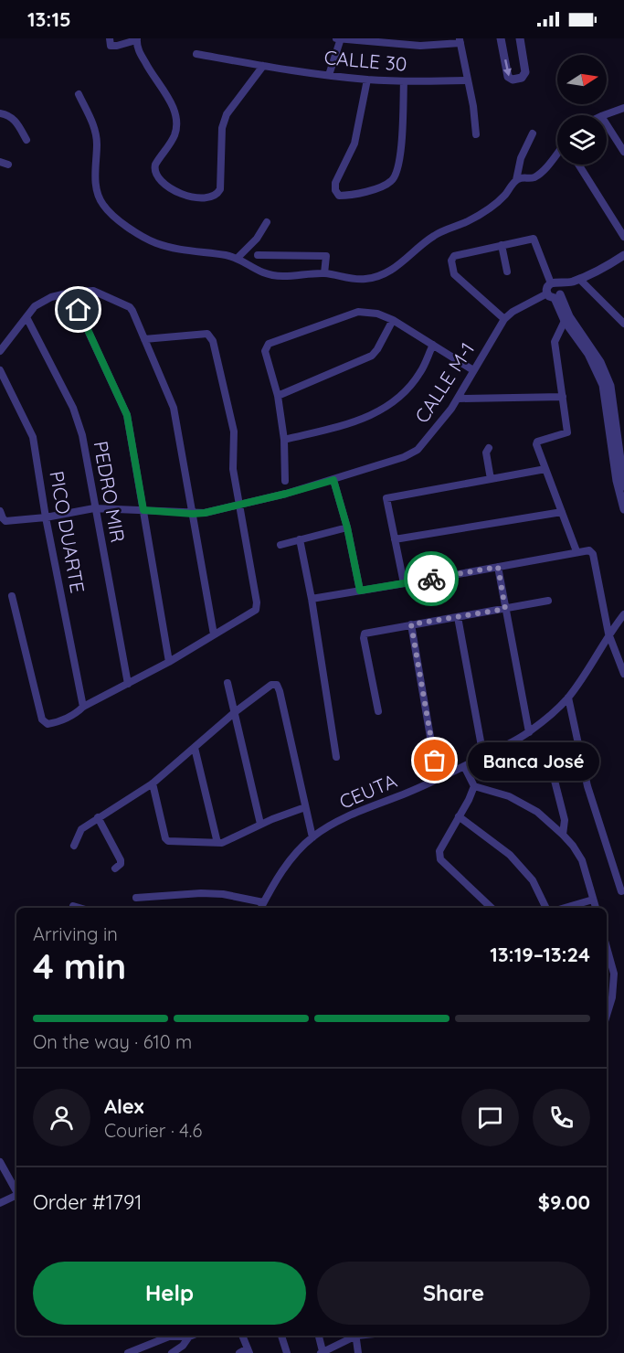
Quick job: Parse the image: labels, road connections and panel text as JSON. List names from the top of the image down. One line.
{"streets":{"street":["CALLE 30","CALLE M-1","PEDRO MIR","PICO DUARTE","CEUTA"]},"crossings":[["CALLE M-1","PEDRO MIR"],["CALLE M-1","PICO DUARTE"]],"places":["Banca José"],"north":"right","page":{"status":"13:15","bubble":"Banca José","heading":["4 min","Arriving in","13:19–13:24"],"panel":["Alex","Courier · 4.6","Order #1791","$9.00"],"bar":"On the way · 610 m","buttons":["Help","Share"]}}
